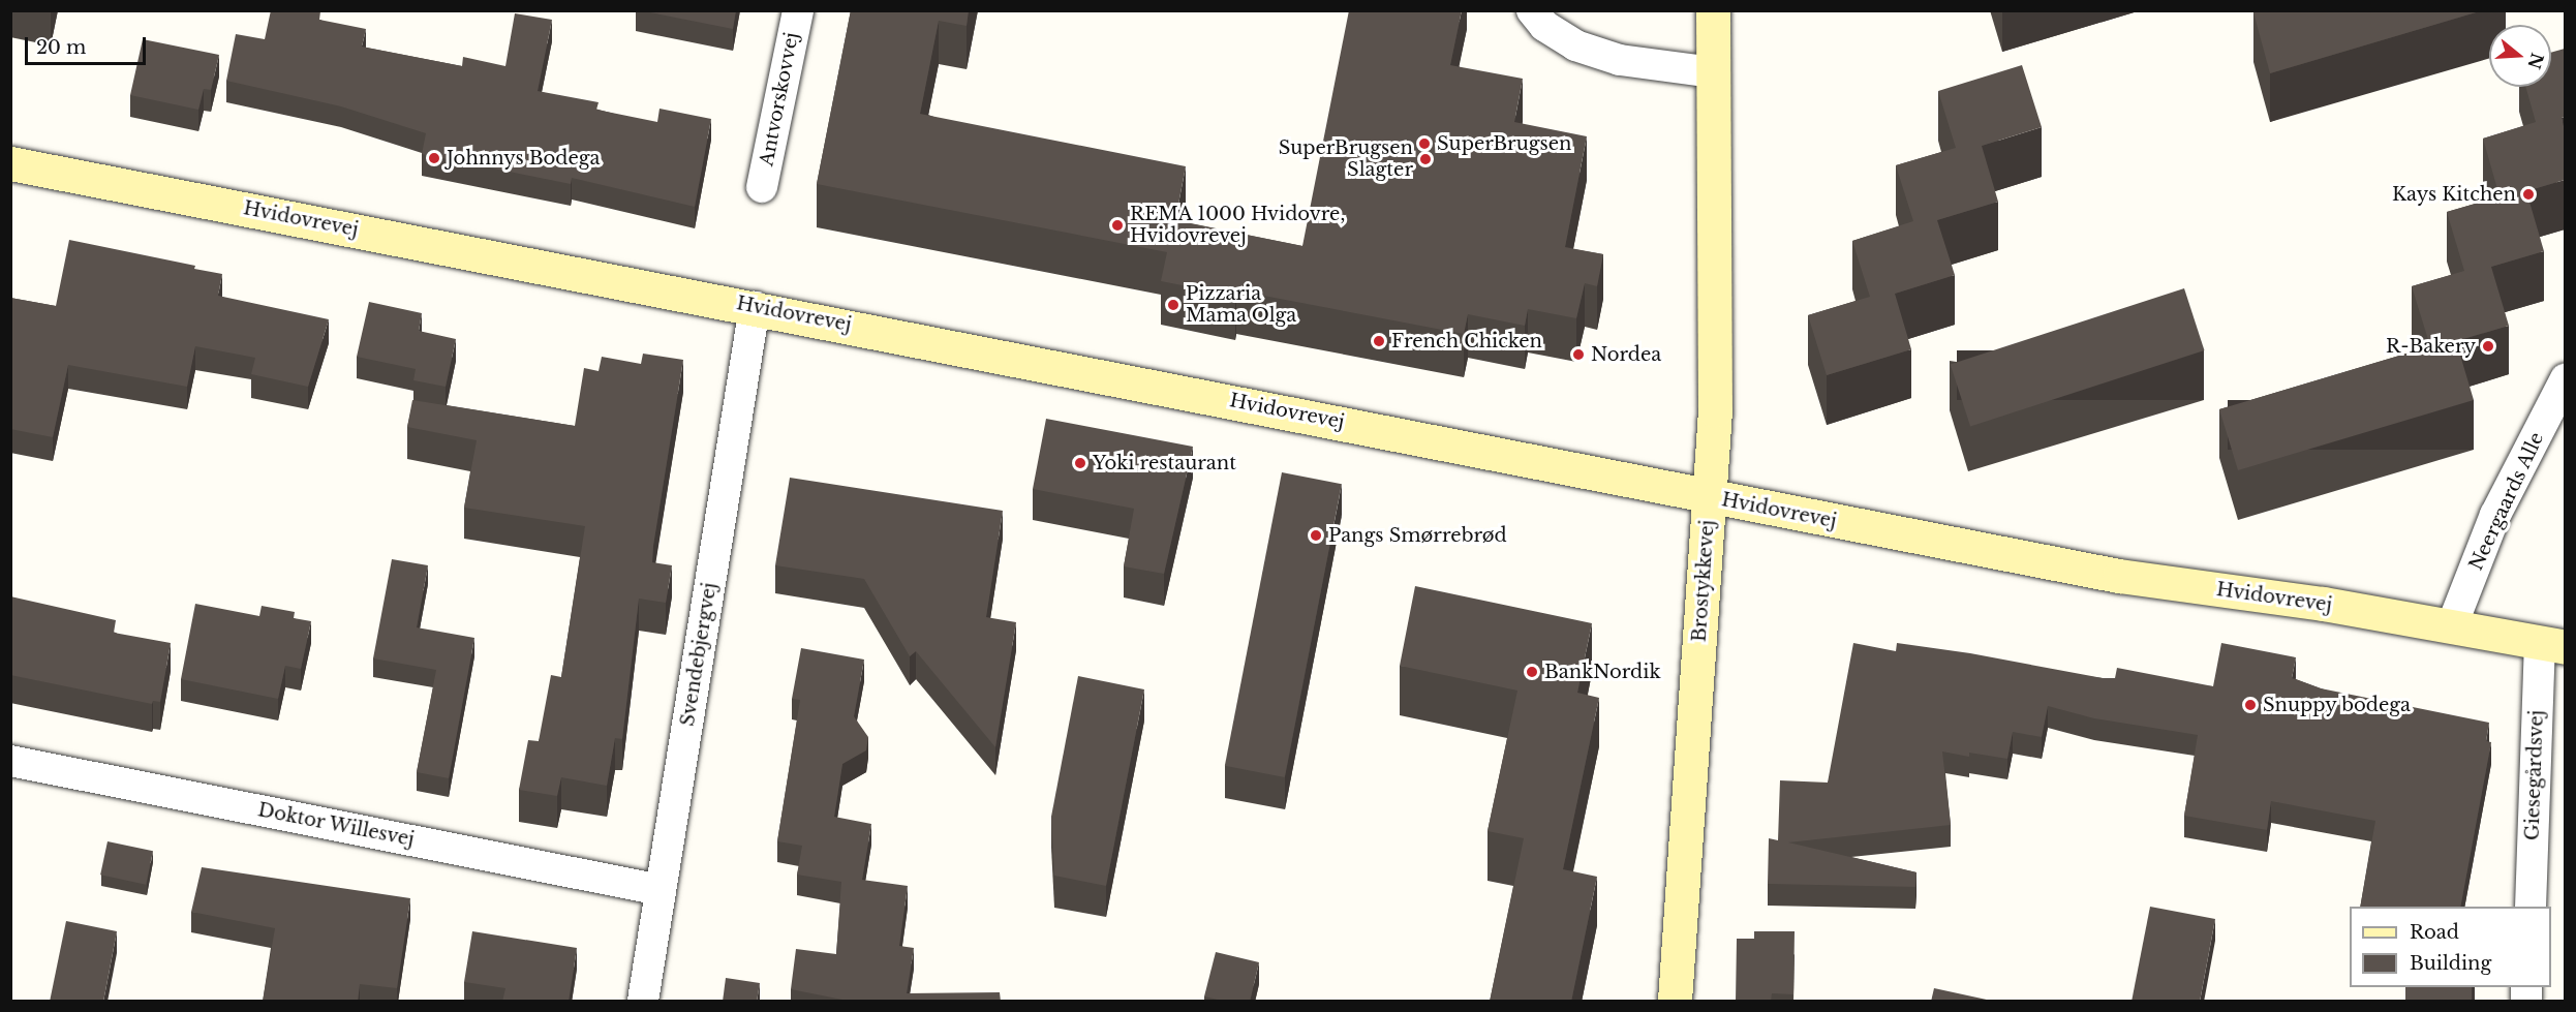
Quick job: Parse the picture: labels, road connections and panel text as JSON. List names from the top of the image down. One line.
{"streets":{"street":["Antvorskovvej","Hvidovrevej","Neergaards Alle","Brostykkevej","Svendebjergvej","Giesegårdsvej","Doktor Willesvej"]},"crossings":[["Hvidovrevej","Neergaards Alle"],["Hvidovrevej","Brostykkevej"],["Hvidovrevej","Svendebjergvej"],["Hvidovrevej","Giesegårdsvej"],["Svendebjergvej","Doktor Willesvej"]],"places":["SuperBrugsen","Johnnys Bodega","SuperBrugsen Slagter","Kays Kitchen","REMA 1000 Hvidovre, Hvidovrevej","Pizzaria Mama Olga","French Chicken","R-Bakery","Nordea","Yoki restaurant","Pangs Smørrebrød","BankNordik","Snuppy bodega"],"legend":["Road","Building"],"scale_bar":"20 m","north":"right"}
